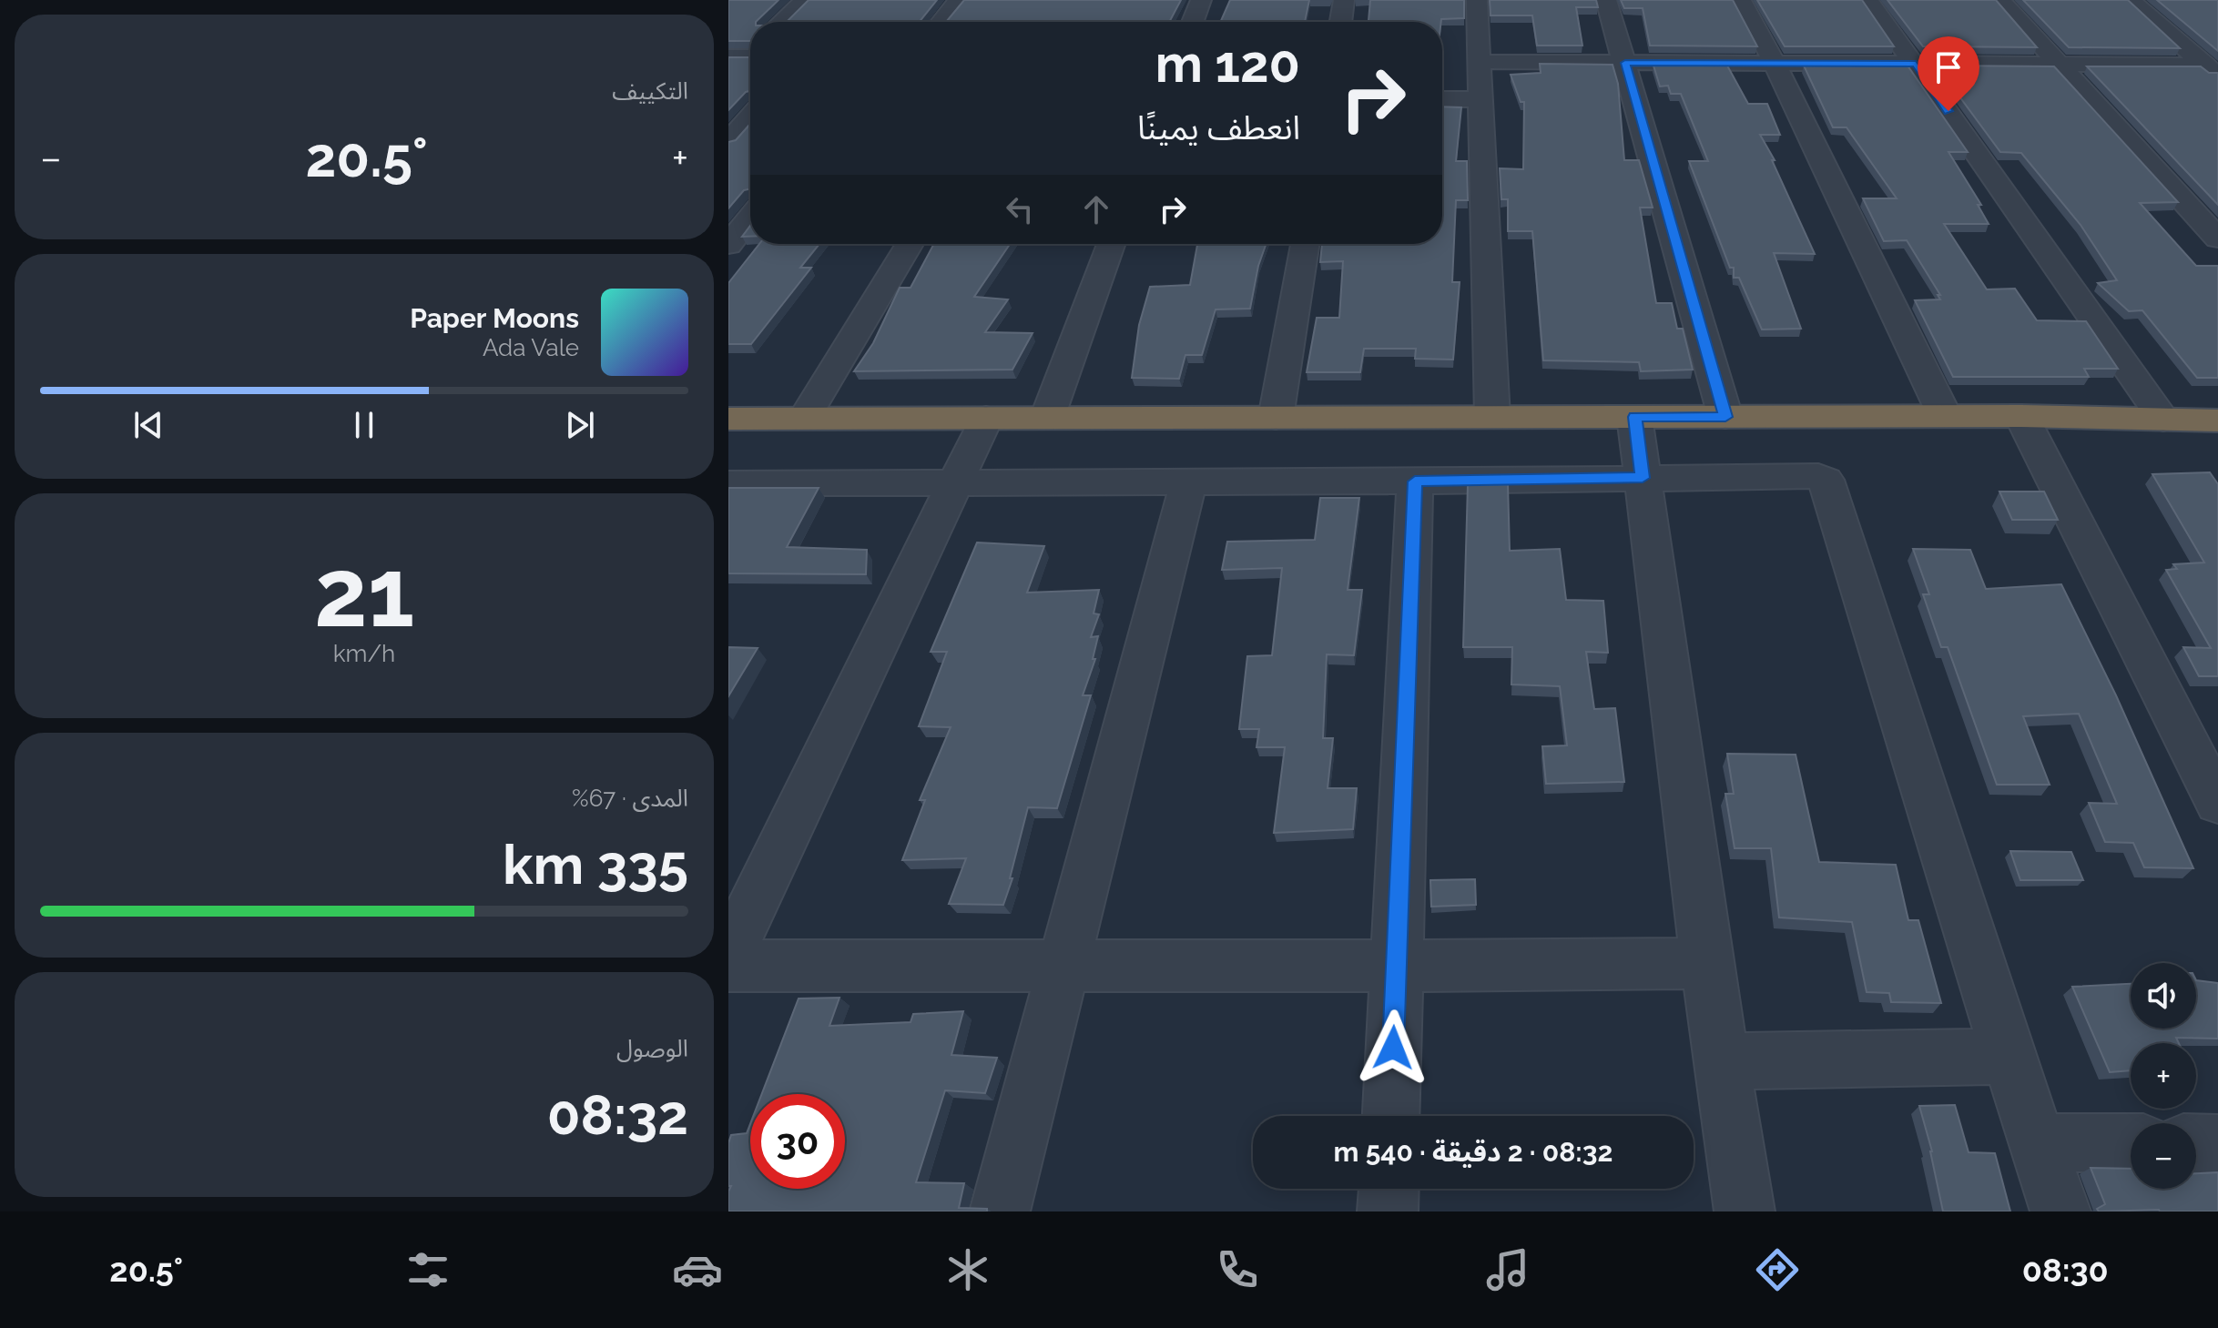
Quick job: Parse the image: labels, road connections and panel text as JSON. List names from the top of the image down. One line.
{"page":{"tile":["التكييف",["21","km/h"],["المدى · 67%","335 km"],["الوصول","08:32"]],"turn":["120 m","انعطف يمينًا"],"heat":["−","20.5°","+"],"song":["Paper Moons","Ada Vale"],"map_buttons":["+","−"],"limit":"30","trip":"08:32 · 2 دقيقة · 540 m","tabs":["08:30","20.5°"]}}
